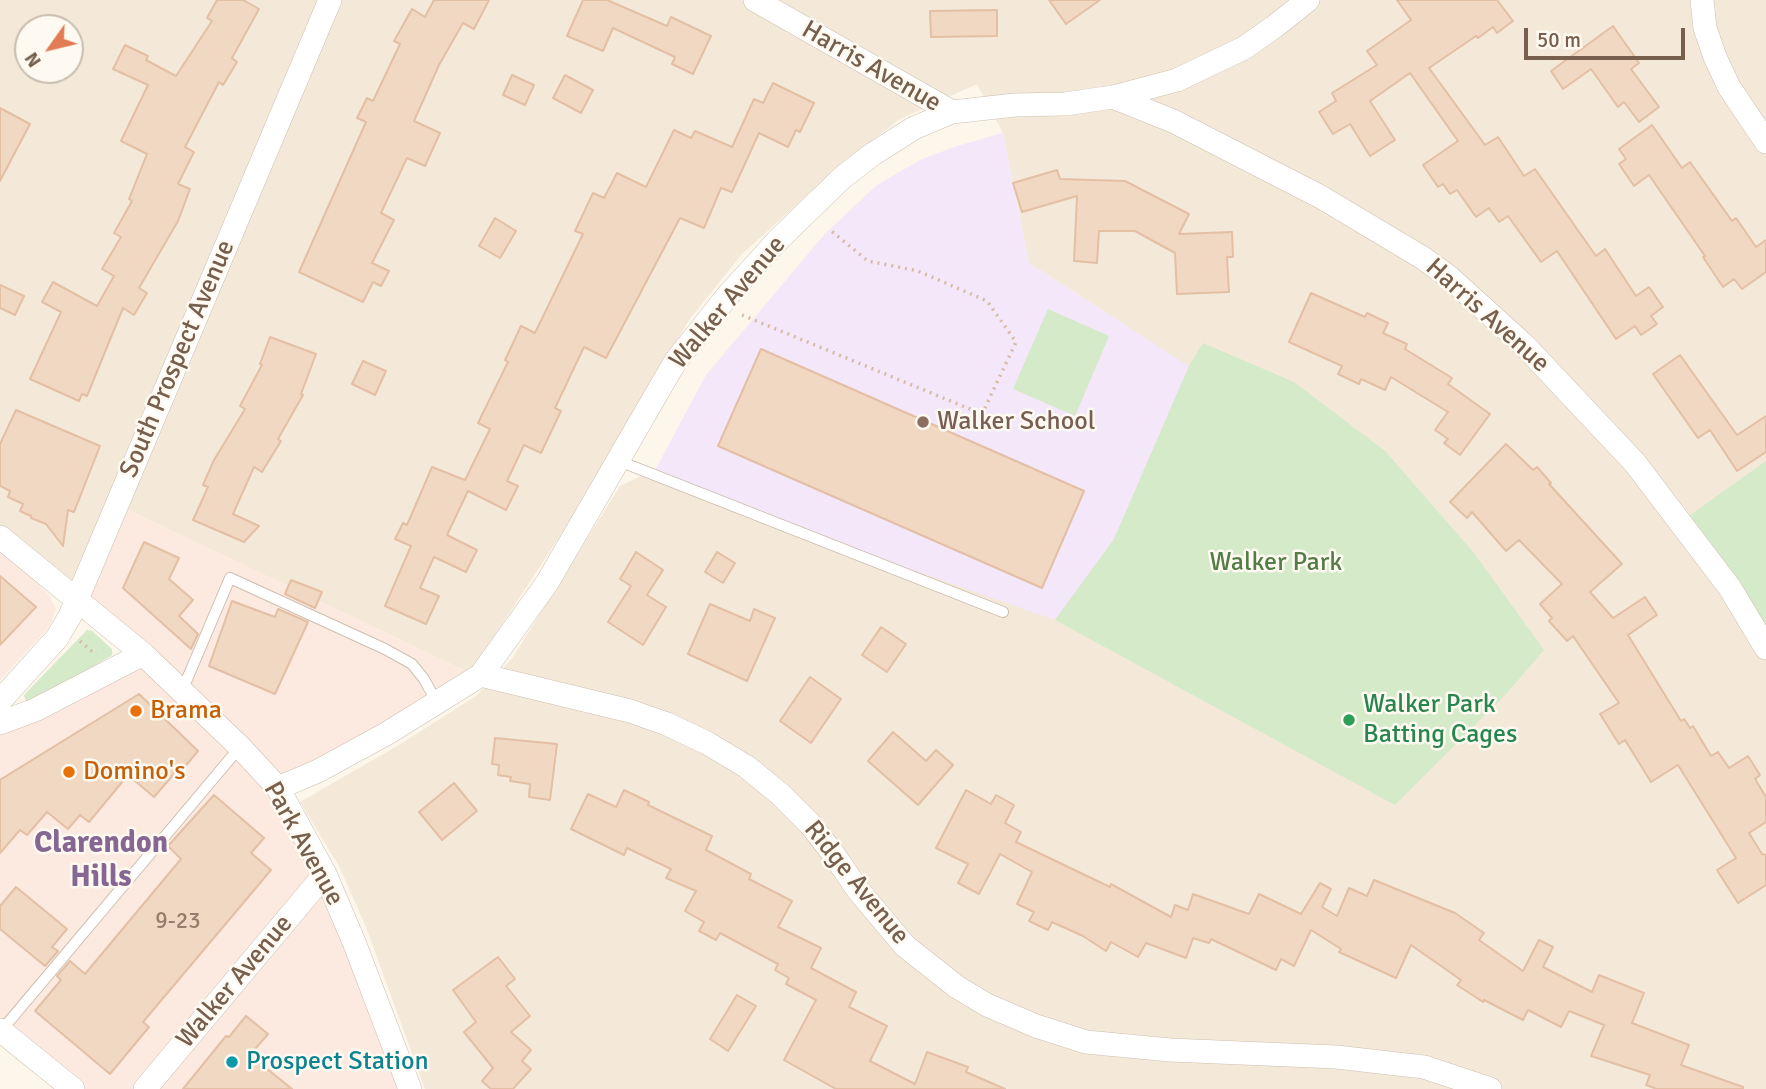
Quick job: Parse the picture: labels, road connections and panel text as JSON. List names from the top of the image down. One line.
{"streets":{"street":["Harris Avenue","Walker Avenue","South Prospect Avenue","Park Avenue","Ridge Avenue"]},"crossings":[["Harris Avenue","Walker Avenue"],["Walker Avenue","Park Avenue"],["Walker Avenue","Ridge Avenue"],["South Prospect Avenue","Park Avenue"]],"districts":["Clarendon Hills"],"parks":["Walker Park"],"places":["Walker School","Brama","Walker Park Batting Cages","Domino's","Prospect Station"],"house_numbers":["9-23"],"scale_bar":"50 m","north":"bottom left"}
